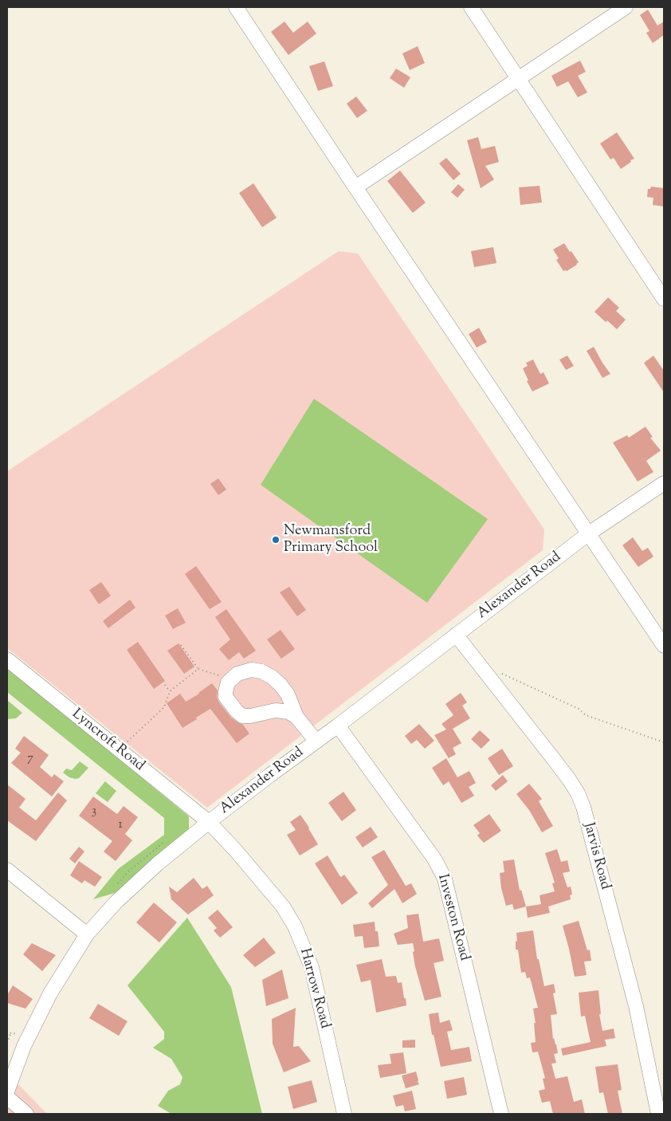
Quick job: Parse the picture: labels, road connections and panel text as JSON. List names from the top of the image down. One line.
{"streets":{"street":["Alexander Road","Lyncroft Road","Jarvis Road","Investon Road","Harrow Road"]},"crossings":[["Alexander Road","Lyncroft Road"],["Alexander Road","Jarvis Road"],["Alexander Road","Investon Road"],["Alexander Road","Harrow Road"],["Lyncroft Road","Harrow Road"]],"places":["Newmansford Primary School"],"house_numbers":["7","3","1"]}
